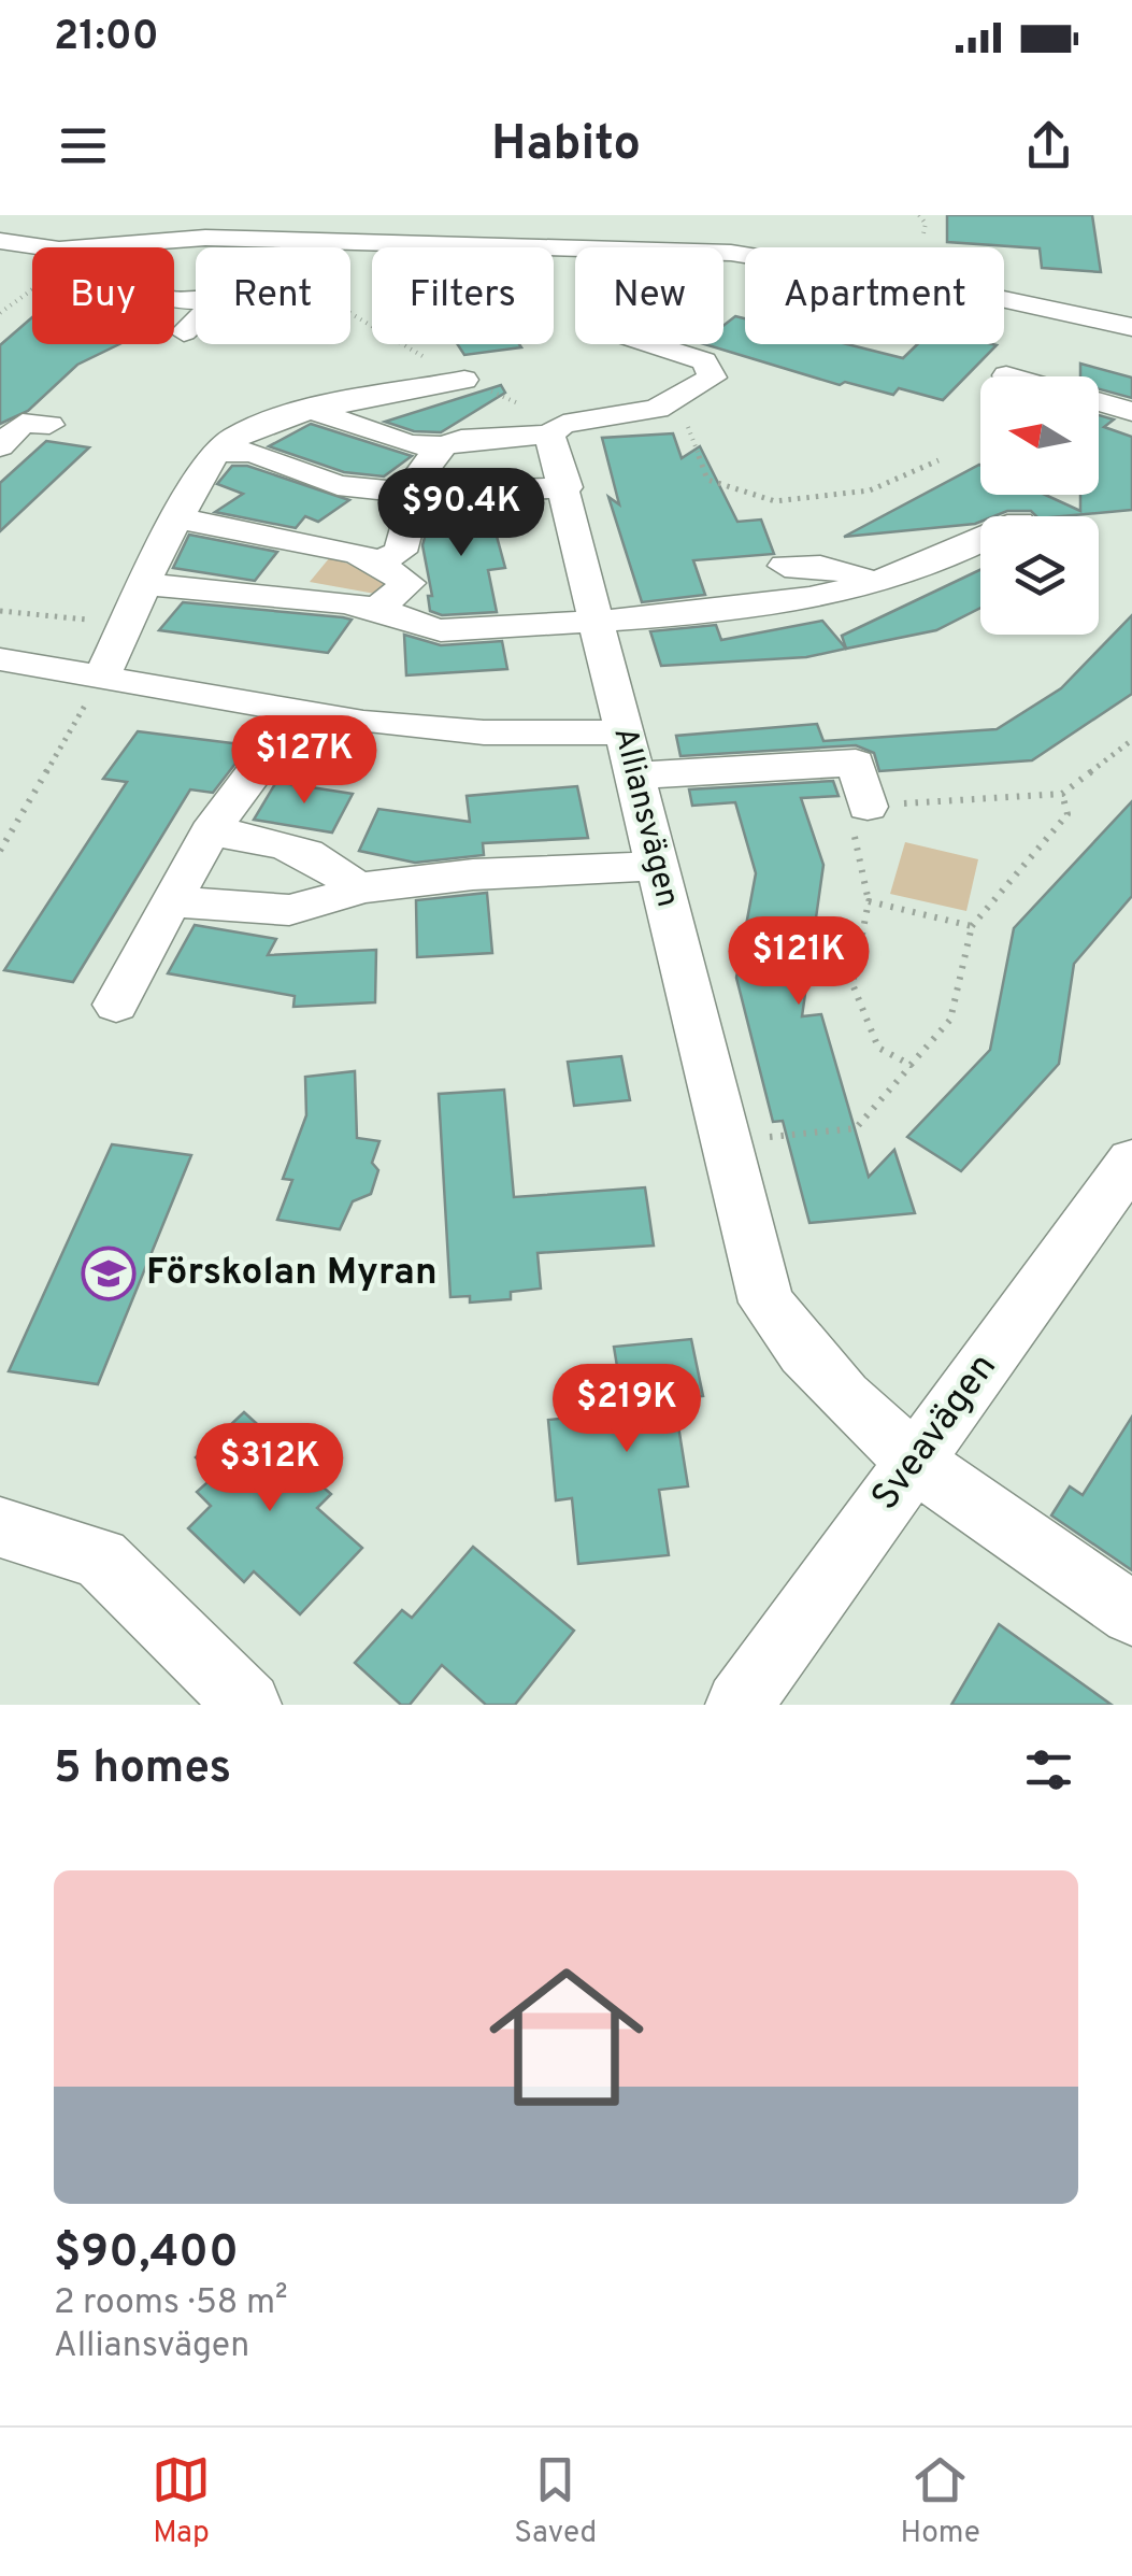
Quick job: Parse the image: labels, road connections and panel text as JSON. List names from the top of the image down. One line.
{"streets":{"street":["Alliansvägen","Sveavägen"]},"crossings":[["Alliansvägen","Sveavägen"]],"places":{"school or university":["Förskolan Myran"]},"north":"left","page":{"status":"21:00","header":"Habito","chip":["Buy","Rent","Filters","New","Apartment"],"price":["$90.4K","$127K","$121K","$219K","$312K"],"heading":"5 homes","list":[{"name":"$90,400","note":"2 rooms · 58 m² · Alliansvägen"}],"tabs":["Map","Saved","Home"]}}
